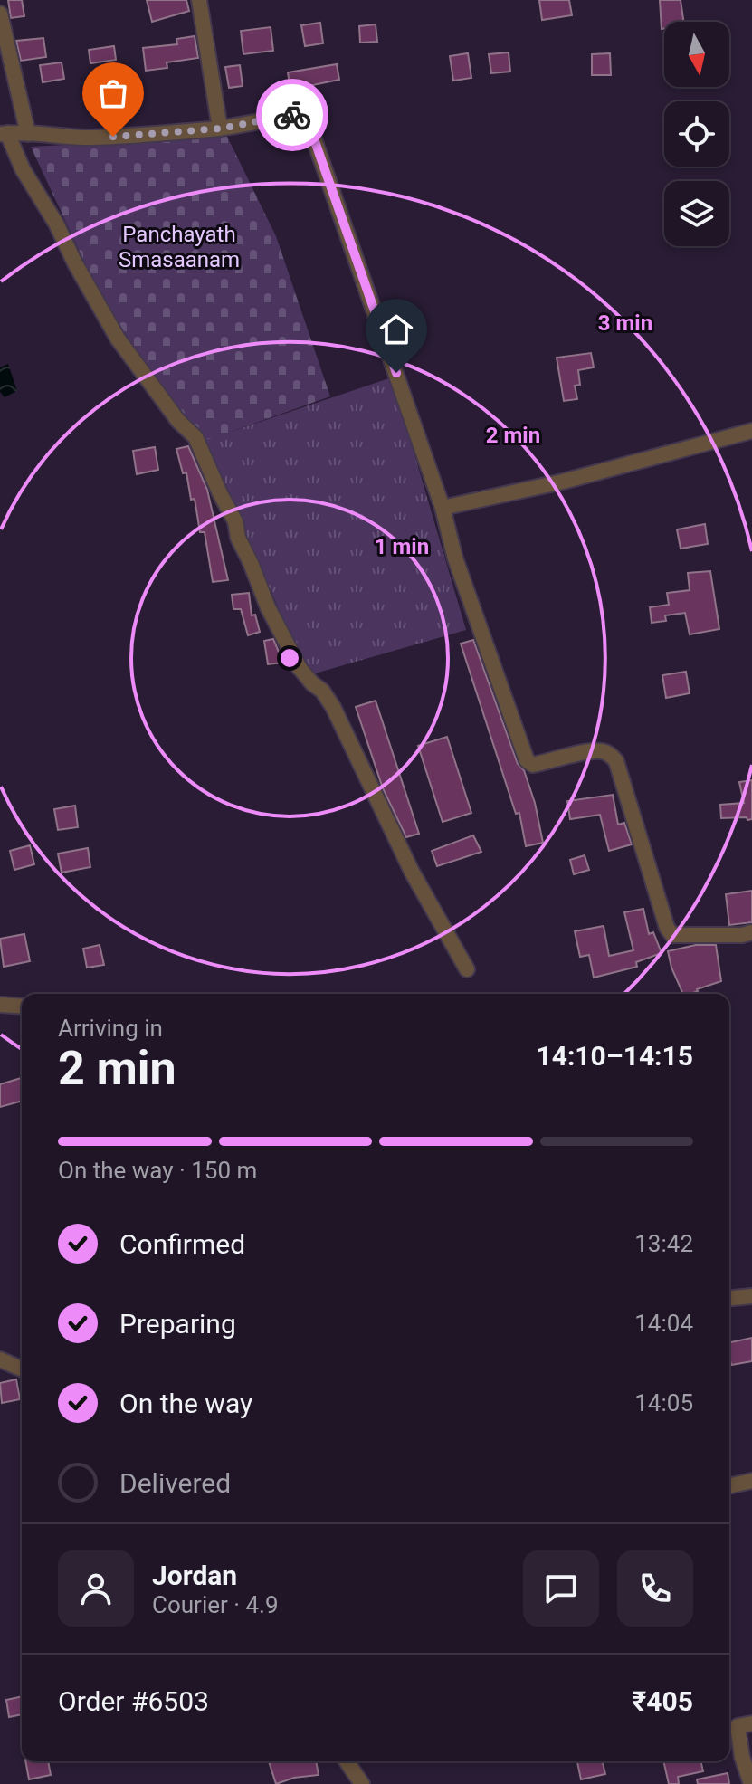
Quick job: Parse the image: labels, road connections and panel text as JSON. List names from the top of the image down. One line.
{"parks":["Panchayath Smasaanam"],"north":"bottom","page":{"heading":["2 min","Arriving in","14:10–14:15"],"panel":["Jordan","Courier · 4.9","Order #6503","₹405"],"bar":"On the way · 150 m","list":[["Confirmed","13:42"],["Preparing","14:04"],["On the way","14:05"],"Delivered"]},"rings":["3 min","2 min","1 min"]}
